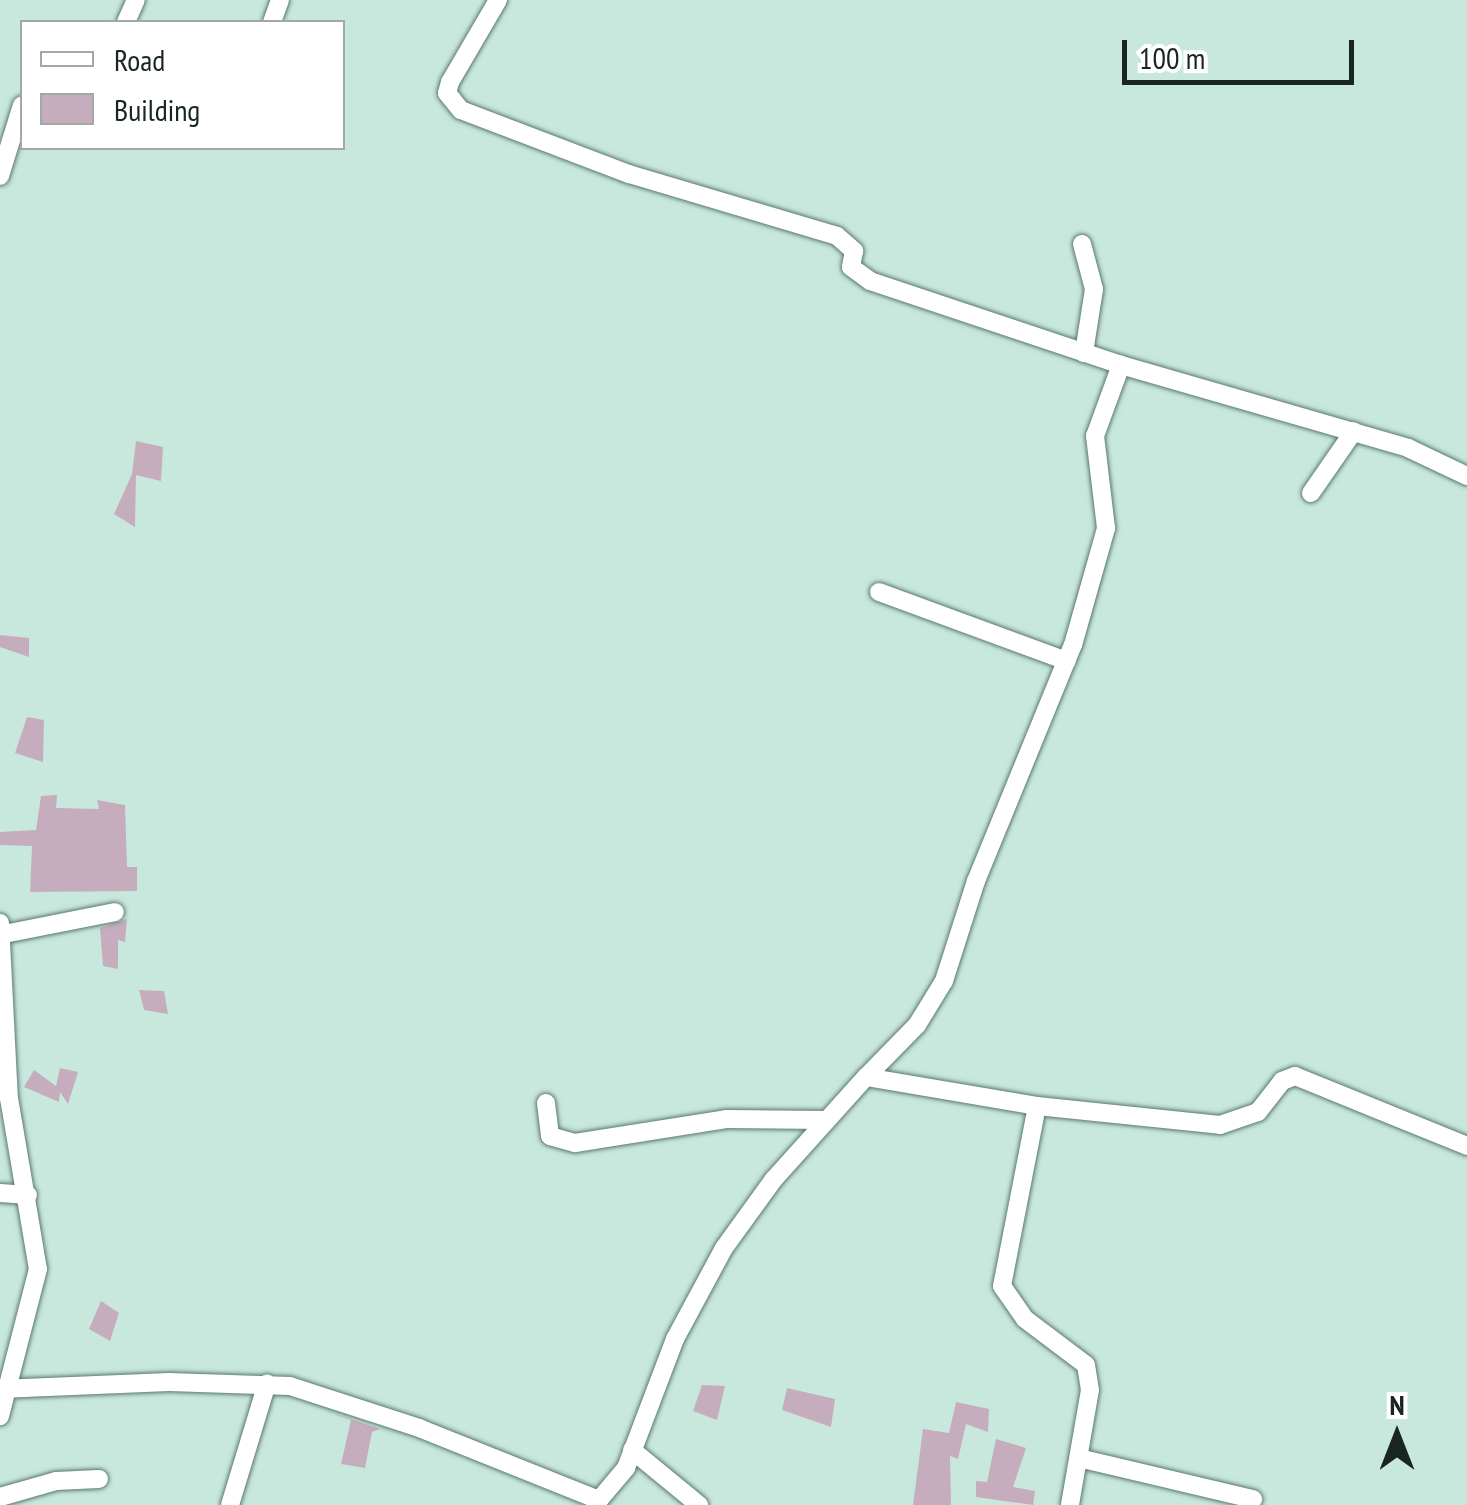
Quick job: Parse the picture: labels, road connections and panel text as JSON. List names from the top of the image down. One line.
{"legend":["Road","Building"],"scale_bar":"100 m","north":"top"}
